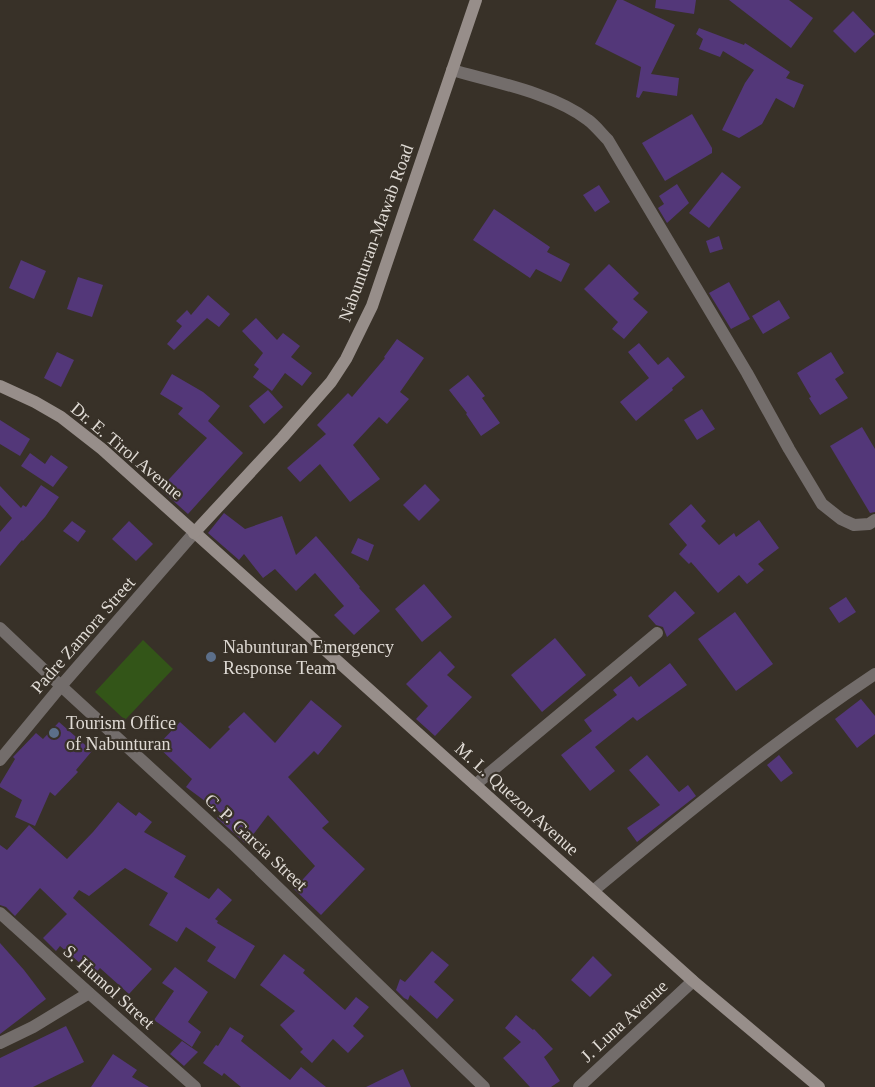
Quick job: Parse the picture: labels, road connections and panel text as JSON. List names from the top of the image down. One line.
{"streets":{"main road":["Nabunturan-Mawab Road","Dr. E. Tirol Avenue","M. L. Quezon Avenue"],"street":["Padre Zamora Street","C. P. Garcia Street","S. Humol Street","J. Luna Avenue"]},"crossings":[["Nabunturan-Mawab Road","Dr. E. Tirol Avenue"],["Nabunturan-Mawab Road","Padre Zamora Street"],["Nabunturan-Mawab Road","M. L. Quezon Avenue"],["Dr. E. Tirol Avenue","Padre Zamora Street"],["Dr. E. Tirol Avenue","M. L. Quezon Avenue"],["Padre Zamora Street","M. L. Quezon Avenue"],["Padre Zamora Street","C. P. Garcia Street"],["M. L. Quezon Avenue","J. Luna Avenue"]],"places":["Nabunturan Emergency Response Team","Tourism Office of Nabunturan"]}
